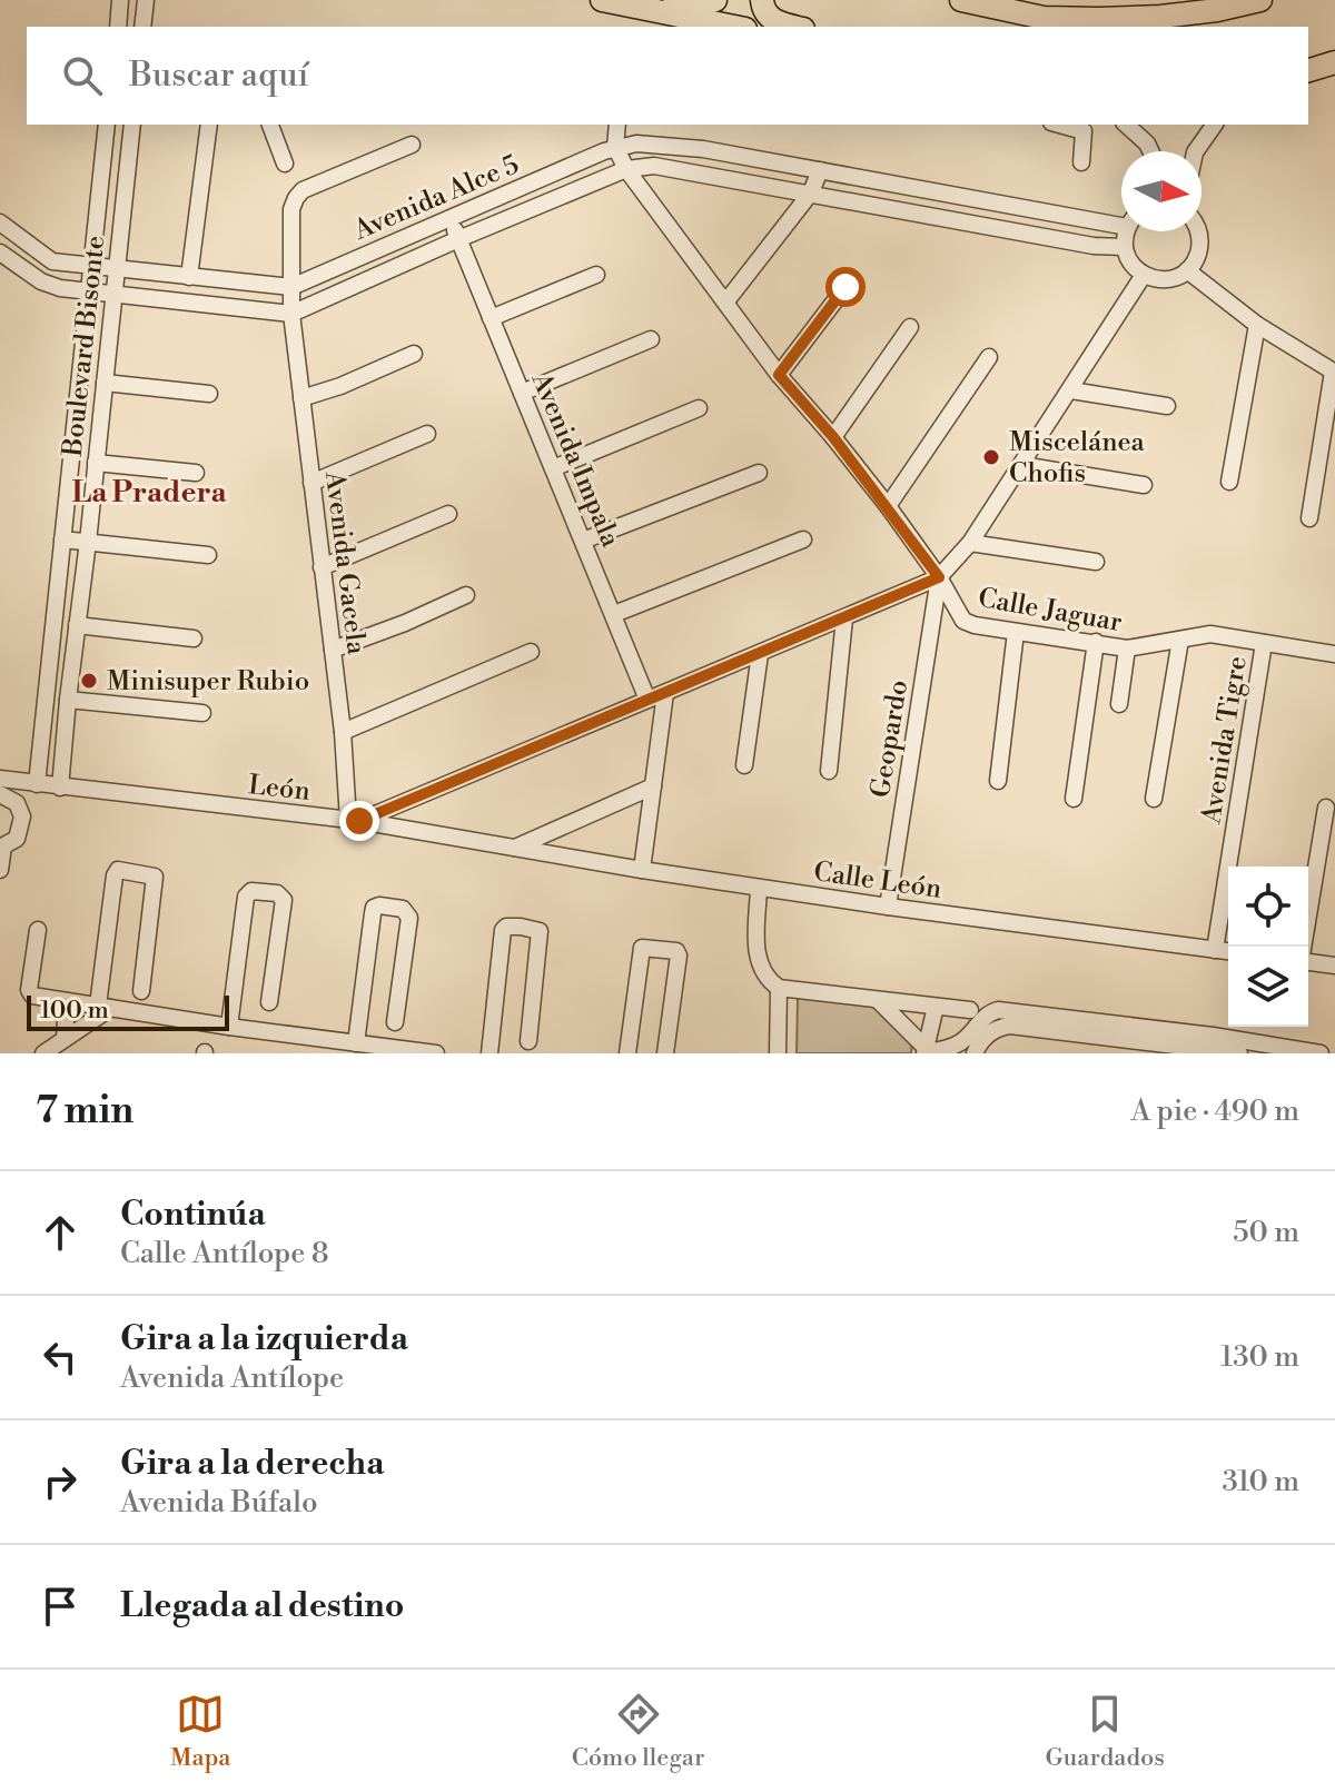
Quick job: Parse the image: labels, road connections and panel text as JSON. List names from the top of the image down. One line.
{"streets":{"street":["Avenida Alce 5","Boulevard Bisonte","Avenida Impala","Avenida Gacela","Calle Jaguar","Geopardo","Avenida Tigre","León","Calle León"]},"crossings":[["Avenida Alce 5","Avenida Impala"],["Avenida Alce 5","Avenida Gacela"],["Avenida Alce 5","Calle Jaguar"],["Boulevard Bisonte","León"],["Avenida Gacela","León"],["Calle Jaguar","Geopardo"],["Calle Jaguar","Avenida Tigre"],["Geopardo","Calle León"],["Avenida Tigre","Calle León"],["León","Calle León"]],"districts":["La Pradera"],"places":["Miscelánea Chofis","Minisuper Rubio"],"scale_bar":"100 m","north":"right","page":{"search":"Buscar aquí","scale":"100 m","heading":["7 min","A pie · 490 m"],"list":[["Continúa","Calle Antílope 8","50 m"],["Gira a la izquierda","Avenida Antílope","130 m"],["Gira a la derecha","Avenida Búfalo","310 m"],"Llegada al destino"],"nav":["Mapa","Cómo llegar","Guardados"]}}
